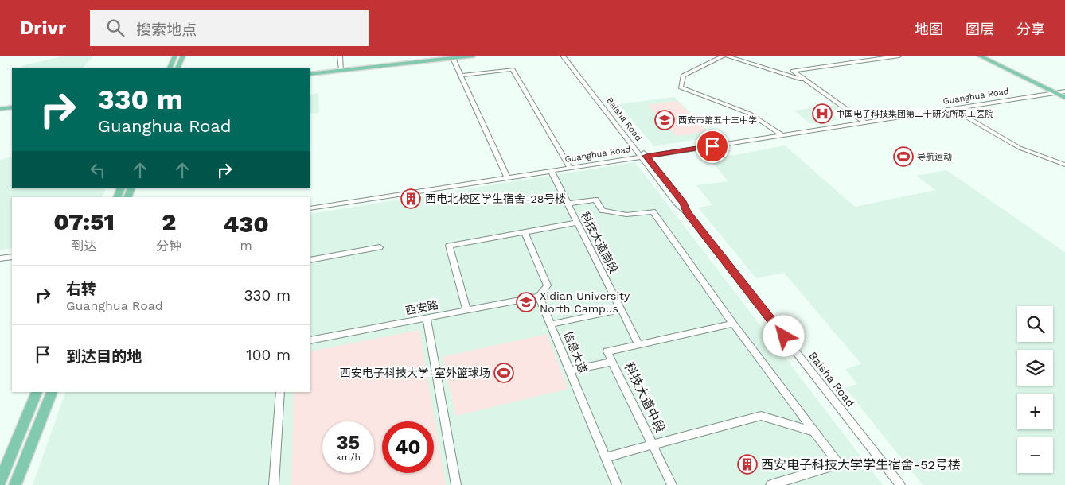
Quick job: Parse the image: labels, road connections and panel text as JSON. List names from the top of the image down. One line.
{"streets":{"street":["Guanghua Road","Baisha Road","科技大道南段","西安路","信息大道","科技大道中段"]},"crossings":[["Guanghua Road","Baisha Road"],["Guanghua Road","科技大道南段"],["科技大道南段","科技大道中段"],["西安路","信息大道"]],"places":{"hospital":["中国电子科技集团第二十研究所职工医院"],"school or university":["西安市第五十三中学","Xidian University North Campus"],"sports":["导航运动","西安电子科技大学-室外篮球场"],"building":["西电北校区学生宿舍-28号楼","西安电子科技大学学生宿舍-52号楼"]},"page":{"header":"Drivr","search":"搜索地点","nav":["地图","图层","分享"],"turn":["330 m","Guanghua Road"],"eta":["07:51","到达","2","分钟","430","m"],"list":[{"name":"右转","note":"Guanghua Road","value":"330 m"},{"name":"到达目的地","value":"100 m"}],"map_buttons":["+","−"],"speed":"35 km/h","limit":"40"}}
